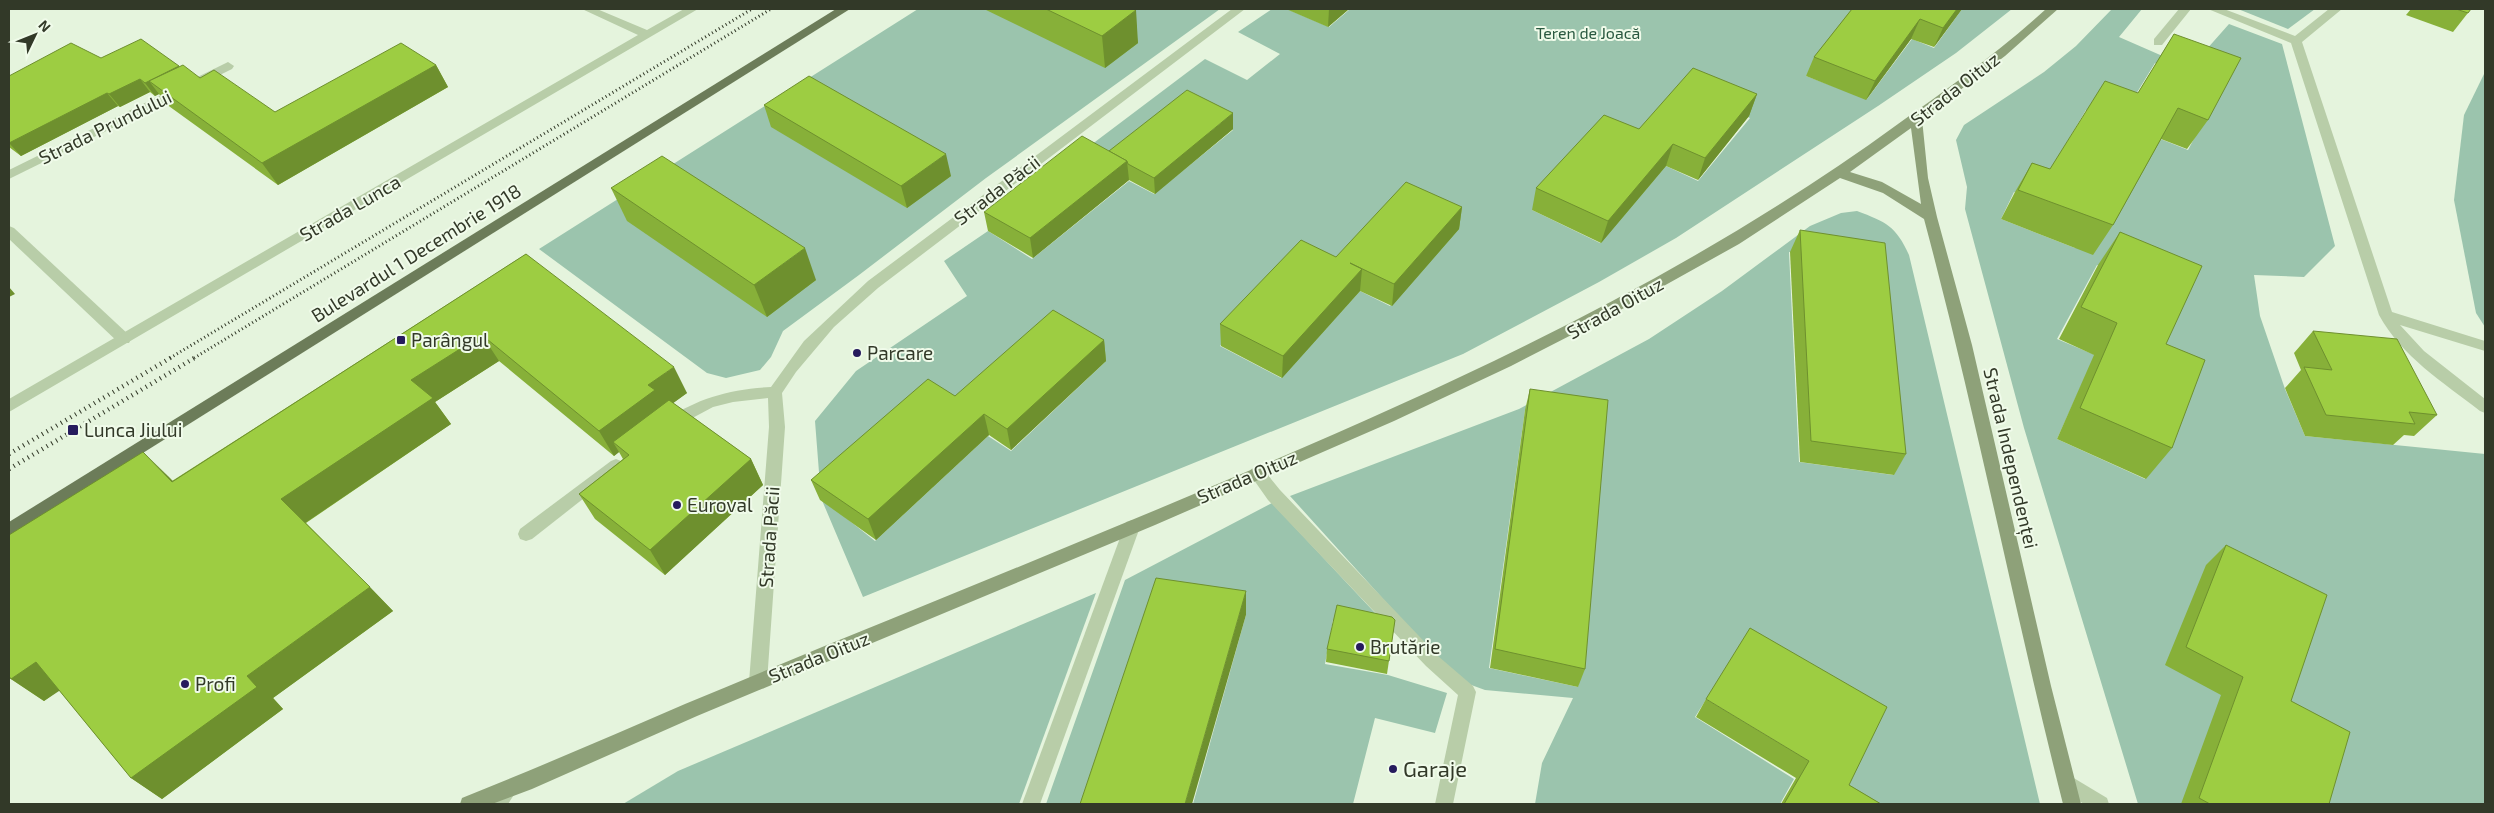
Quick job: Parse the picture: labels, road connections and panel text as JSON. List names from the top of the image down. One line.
{"streets":{"main road":["Bulevardul 1 Decembrie 1918"],"street":["Strada Oituz","Strada Prundului","Strada Păcii","Strada Lunca","Strada Independenței"]},"crossings":[["Strada Oituz","Strada Păcii"],["Strada Oituz","Strada Independenței"]],"parks":["Teren de Joacă"],"places":{"transit":["Parângul","Lunca Jiului"],"other":["Parcare","Euroval","Brutărie","Profi","Garaje"]},"north":"top right"}
